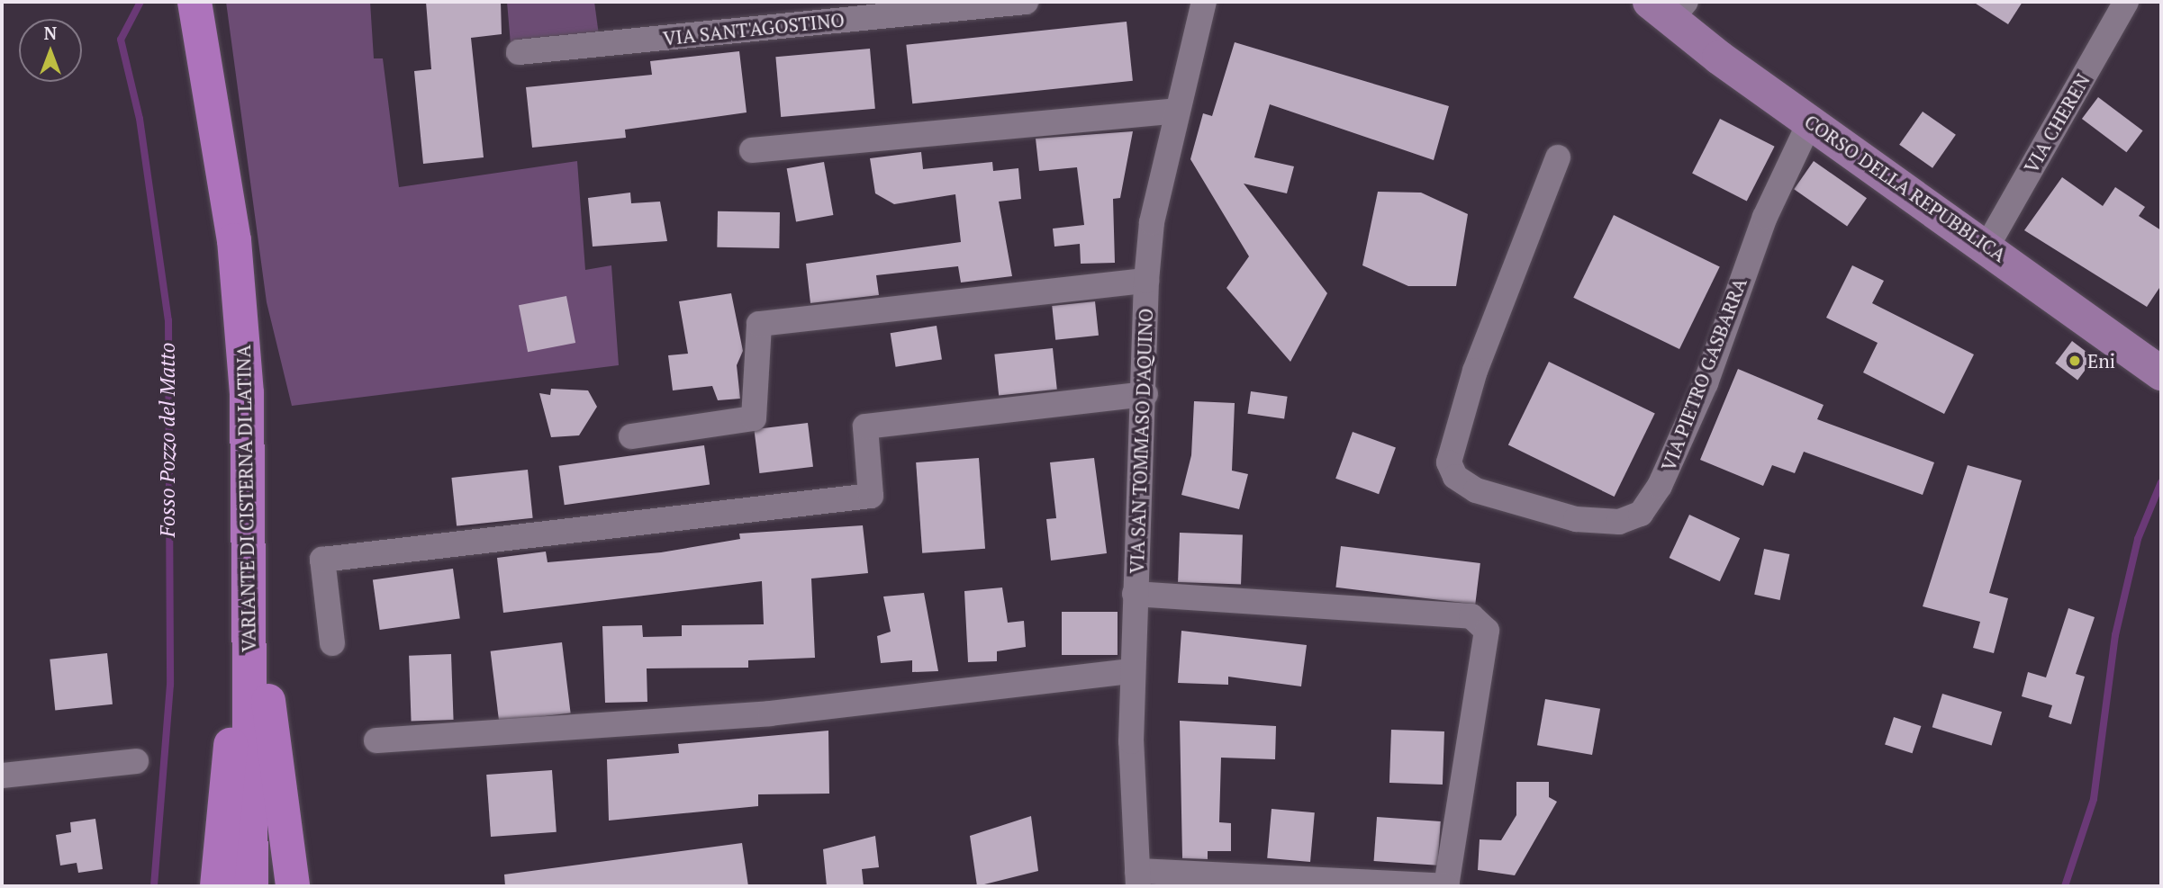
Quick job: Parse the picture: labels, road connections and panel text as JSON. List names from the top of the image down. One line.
{"streets":{"main road":["VARIANTE DI CISTERNA DI LATINA"],"street":["VIA SANT'AGOSTINO","VIA CHEREN","CORSO DELLA REPUBBLICA","VIA PIETRO GASBARRA","VIA SAN TOMMASO D'AQUINO"]},"crossings":[["VIA CHEREN","CORSO DELLA REPUBBLICA"],["CORSO DELLA REPUBBLICA","VIA PIETRO GASBARRA"]],"water":["Fosso Pozzo del Matto"],"places":["Eni"],"north":"top"}
